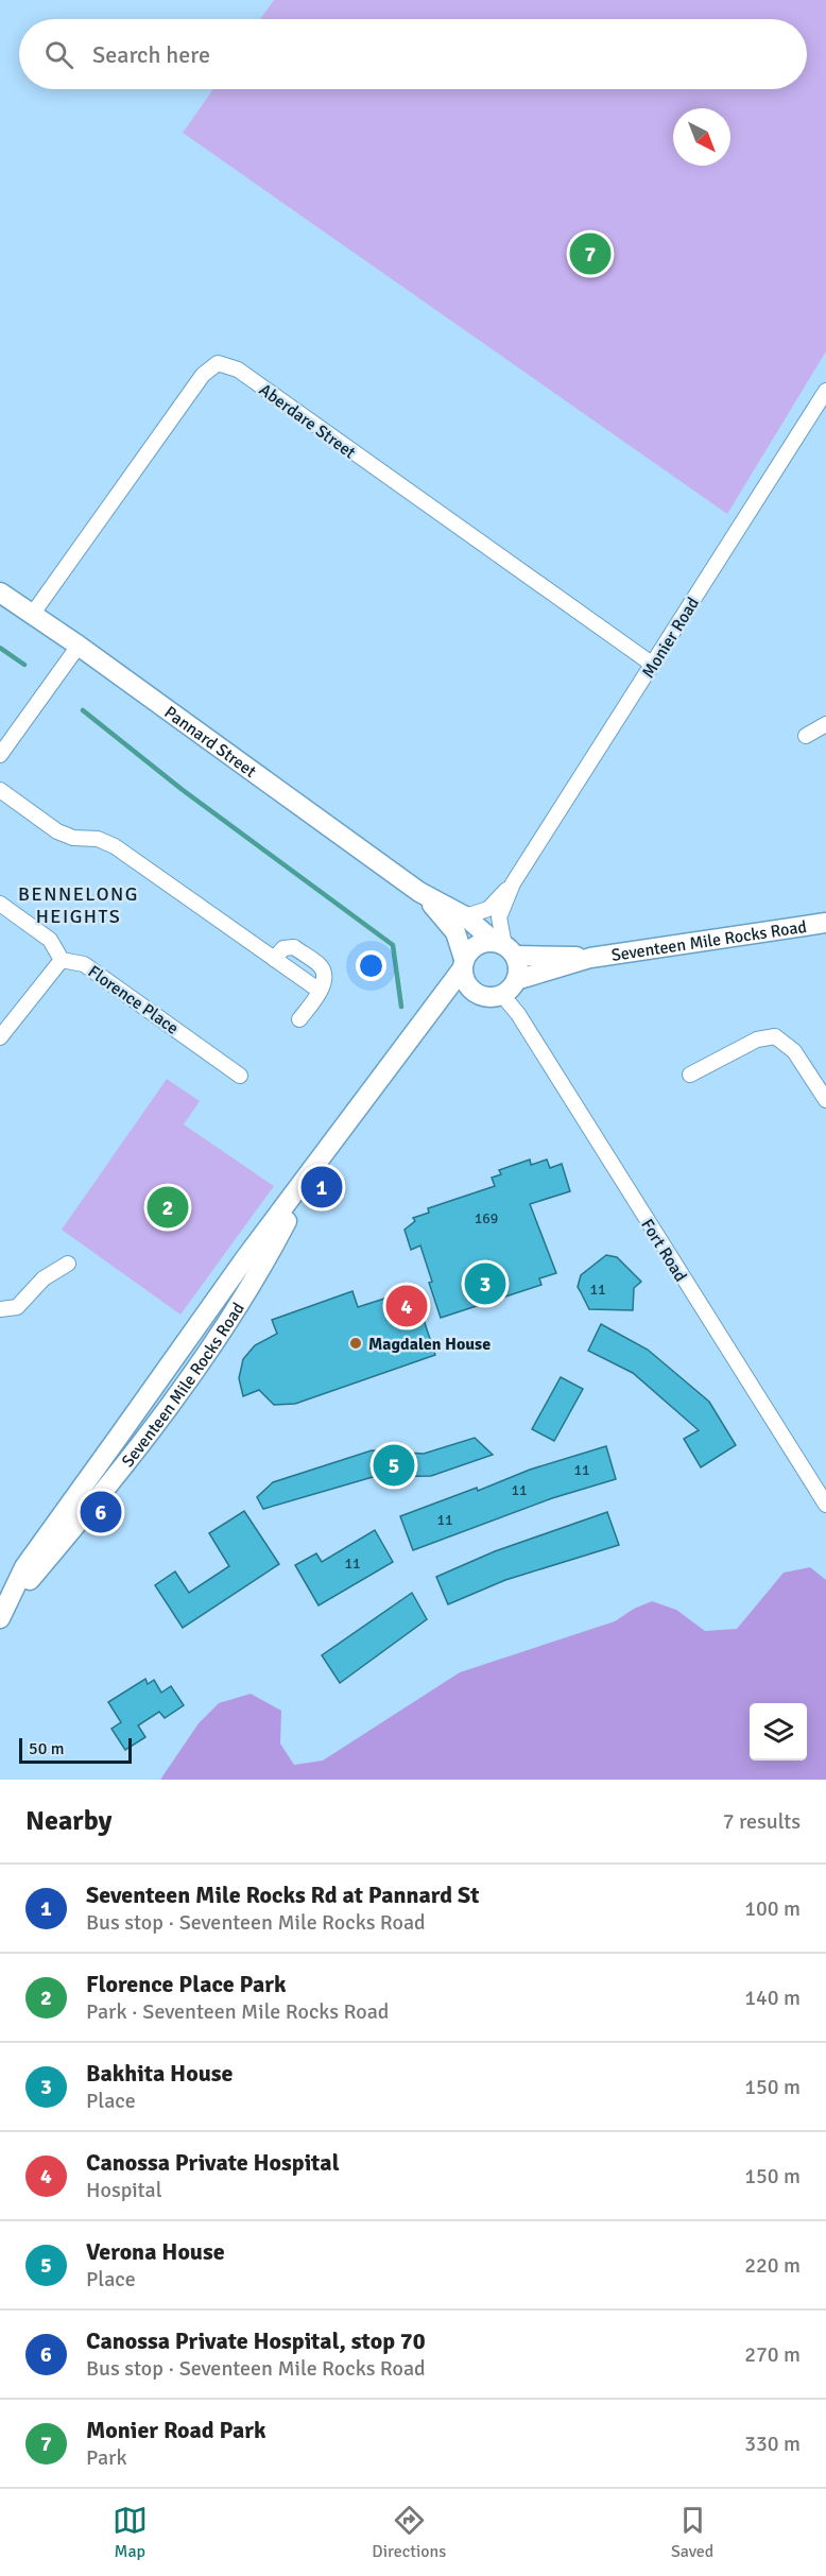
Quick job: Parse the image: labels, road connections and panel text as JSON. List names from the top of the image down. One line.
{"streets":{"main road":["Pannard Street","Seventeen Mile Rocks Road"],"street":["Aberdare Street","Monier Road","Florence Place","Fort Road"]},"crossings":[["Aberdare Street","Monier Road"],["Aberdare Street","Pannard Street"],["Monier Road","Pannard Street"],["Monier Road","Seventeen Mile Rocks Road"],["Monier Road","Fort Road"],["Pannard Street","Seventeen Mile Rocks Road"],["Pannard Street","Fort Road"],["Seventeen Mile Rocks Road","Fort Road"]],"districts":["BENNELONG HEIGHTS"],"places":["Magdalen House"],"house_numbers":["169","11","11","11","11","11"],"scale_bar":"50 m","north":"bottom right","page":{"search":"Search here","pins":["7","1","2","3","4","5","6"],"scale":"50 m","heading":["Nearby","7 results"],"list":[{"mark":"1","name":"Seventeen Mile Rocks Rd at Pannard St","note":"Bus stop · Seventeen Mile Rocks Road","value":"100 m"},{"mark":"2","name":"Florence Place Park","note":"Park · Seventeen Mile Rocks Road","value":"140 m"},{"mark":"3","name":"Bakhita House","note":"Place","value":"150 m"},{"mark":"4","name":"Canossa Private Hospital","note":"Hospital","value":"150 m"},{"mark":"5","name":"Verona House","note":"Place","value":"220 m"},{"mark":"6","name":"Canossa Private Hospital, stop 70","note":"Bus stop · Seventeen Mile Rocks Road","value":"270 m"},{"mark":"7","name":"Monier Road Park","note":"Park","value":"330 m"}],"nav":["Map","Directions","Saved"]}}
